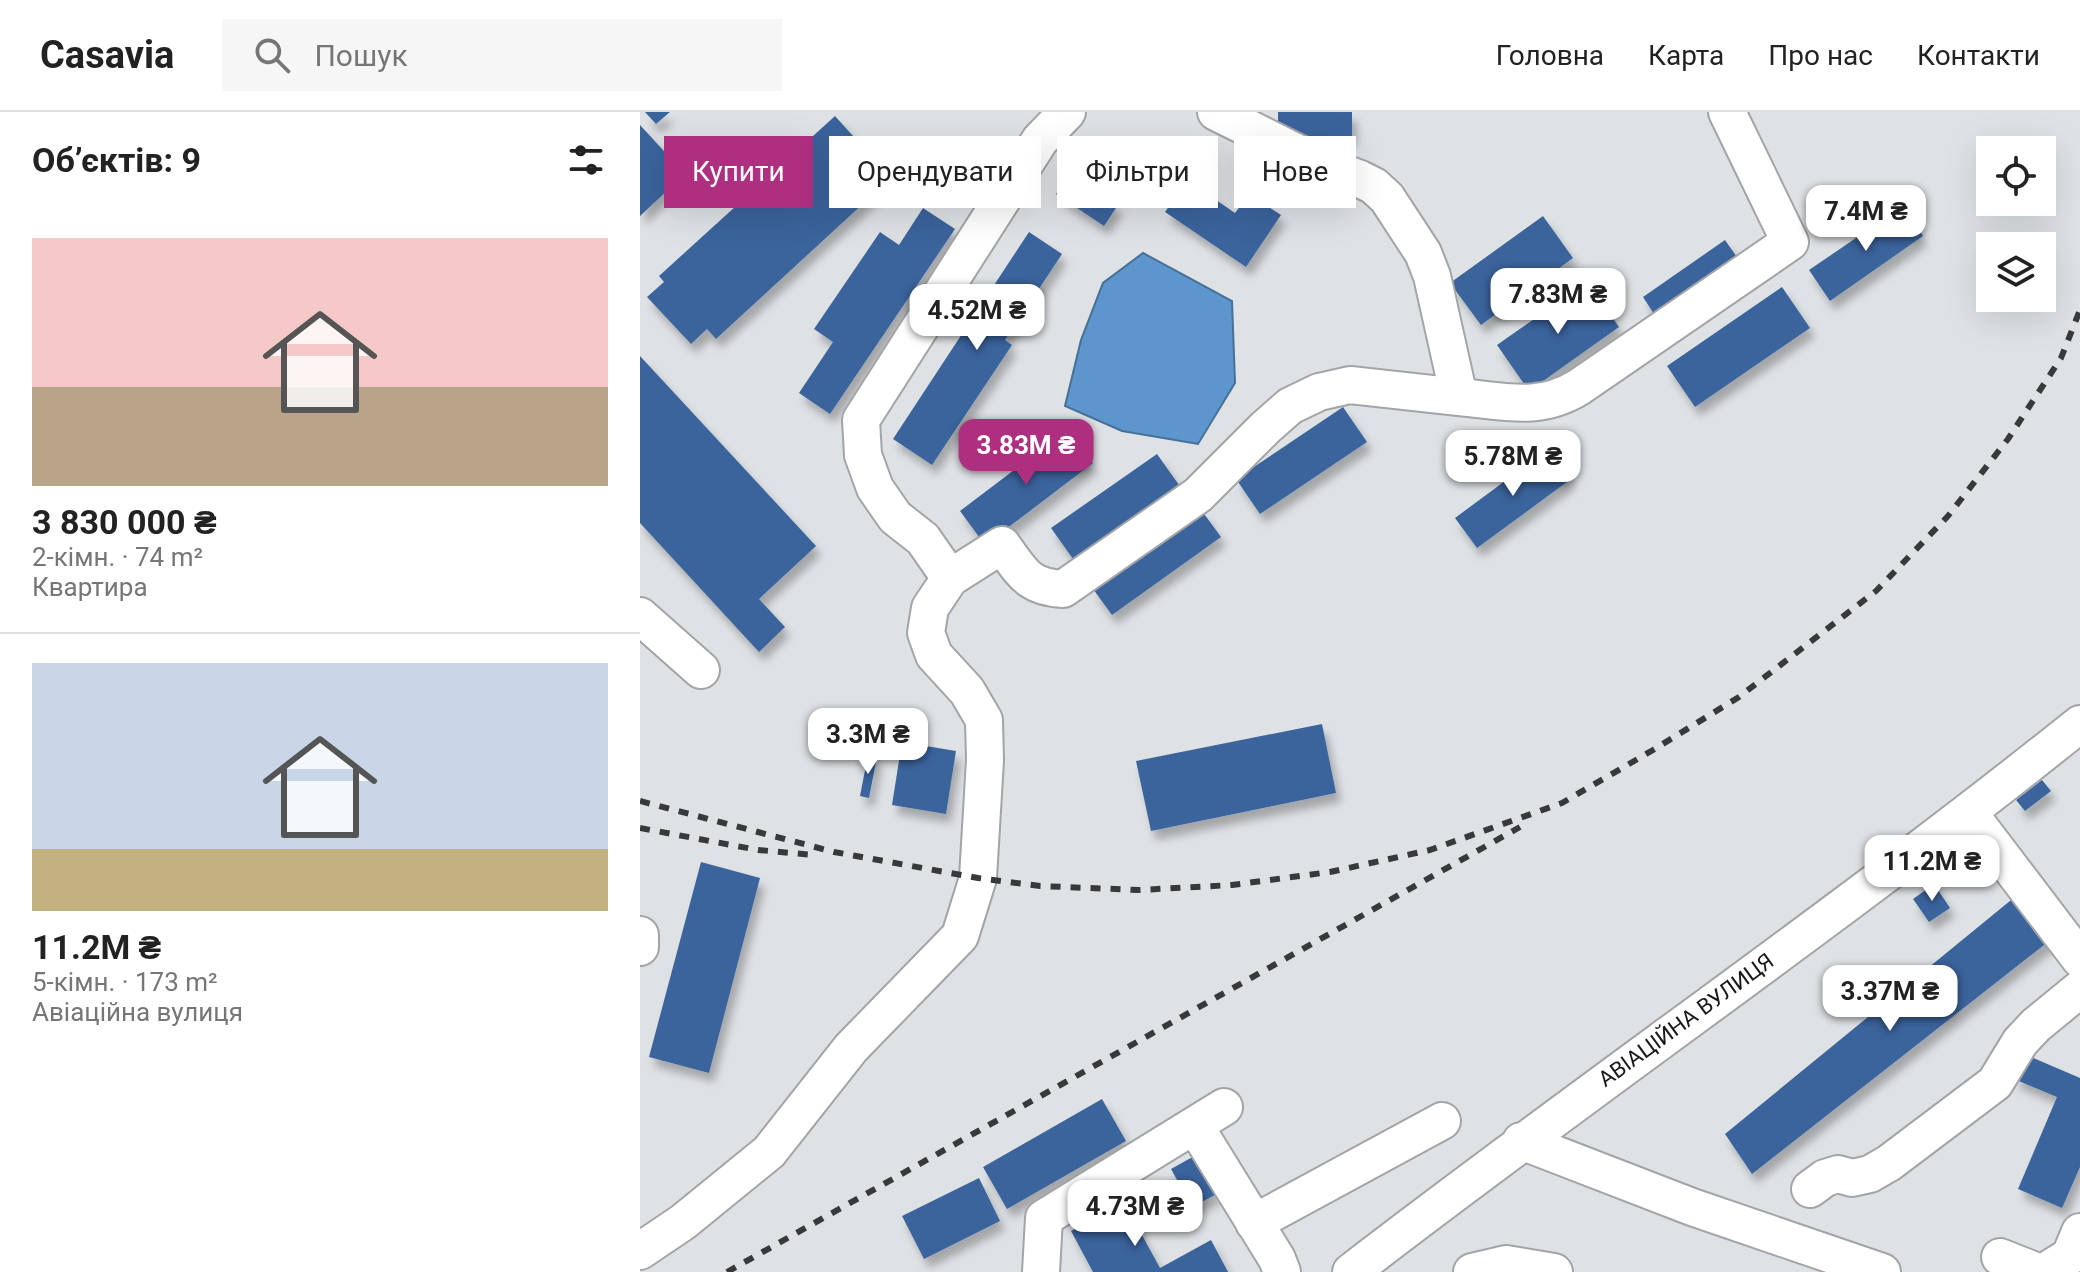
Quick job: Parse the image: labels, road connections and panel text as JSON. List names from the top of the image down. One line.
{"streets":{"street":["АВІАЦІЙНА ВУЛИЦЯ"]},"page":{"header":"Casavia","search":"Пошук","nav":["Головна","Карта","Про нас","Контакти"],"heading":"Об’єктів: 9","chip":["Купити","Орендувати","Фільтри","Нове"],"price":["7.4M ₴","7.83M ₴","4.52M ₴","3.83M ₴","5.78M ₴","3.3M ₴","11.2M ₴","3.37M ₴","4.73M ₴"],"list":[{"name":"3 830 000 ₴","note":"2-кімн. · 74 m² · Квартира"},{"name":"11.2M ₴","note":"5-кімн. · 173 m² · Авіаційна вулиця"}]}}
